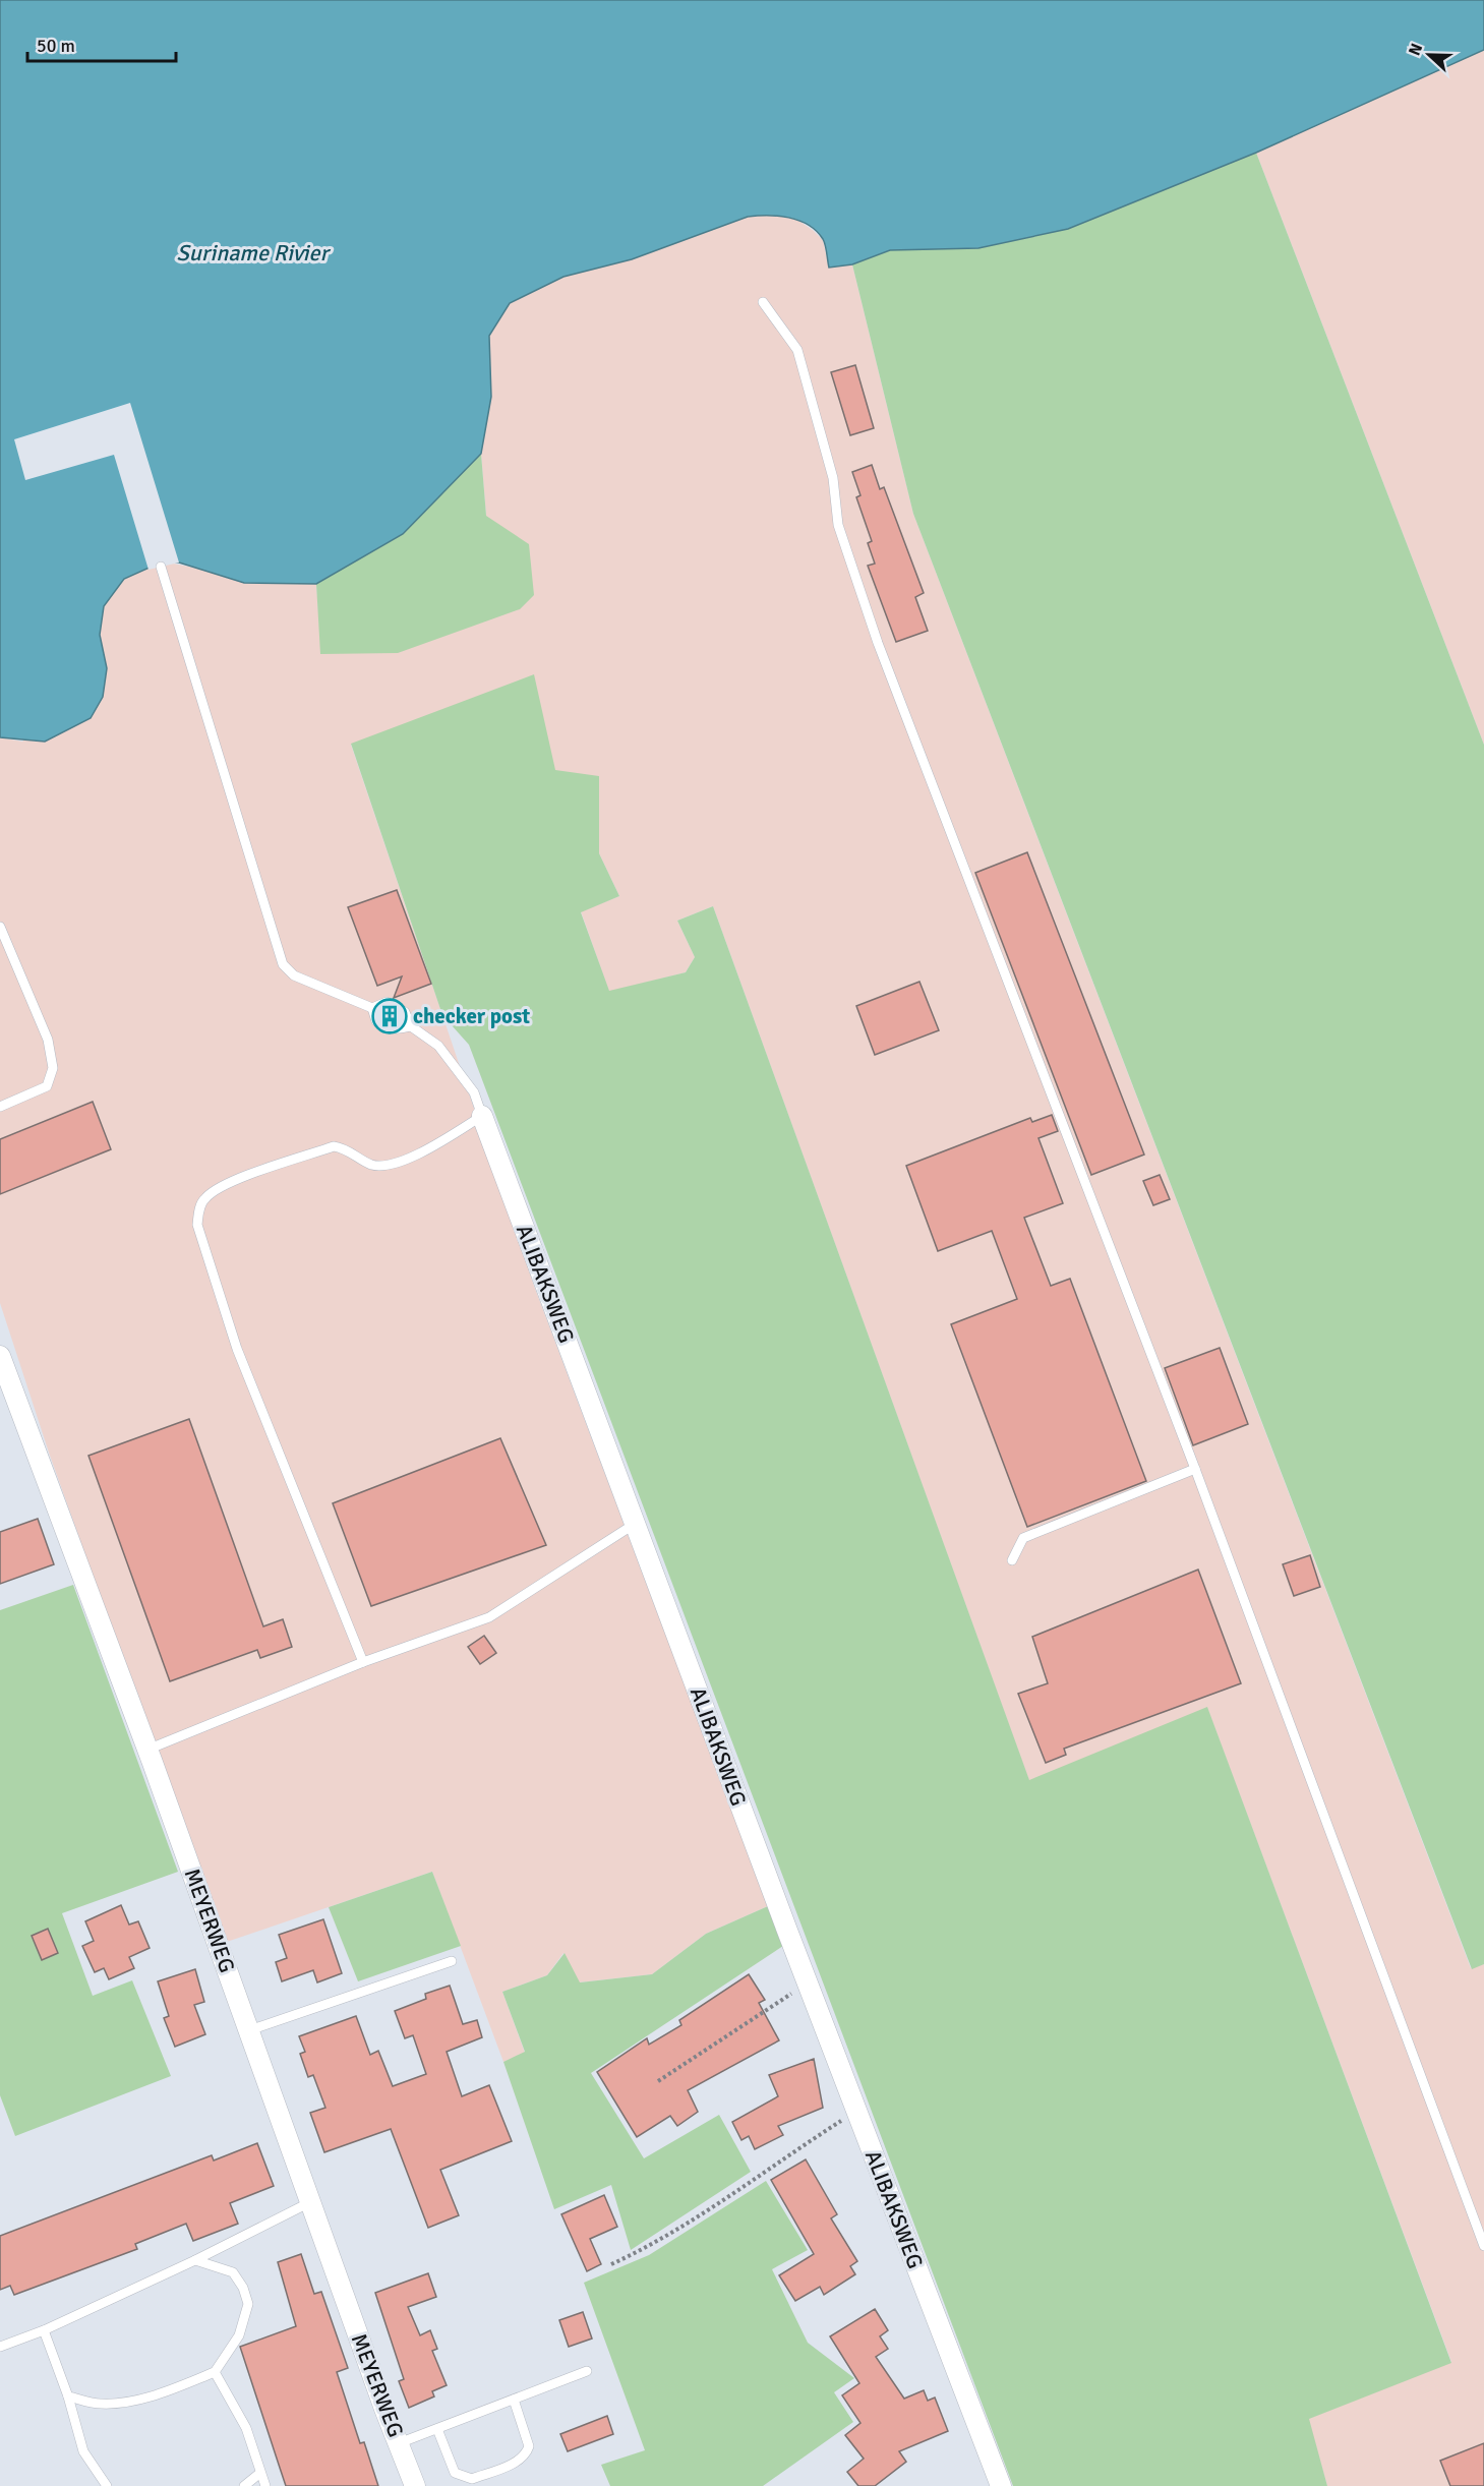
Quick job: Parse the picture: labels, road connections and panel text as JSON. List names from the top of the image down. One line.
{"streets":{"street":["ALIBAKSWEG","MEYERWEG"]},"water":["Suriname Rivier"],"places":{"building":["checker post"]},"scale_bar":"50 m","north":"left"}
